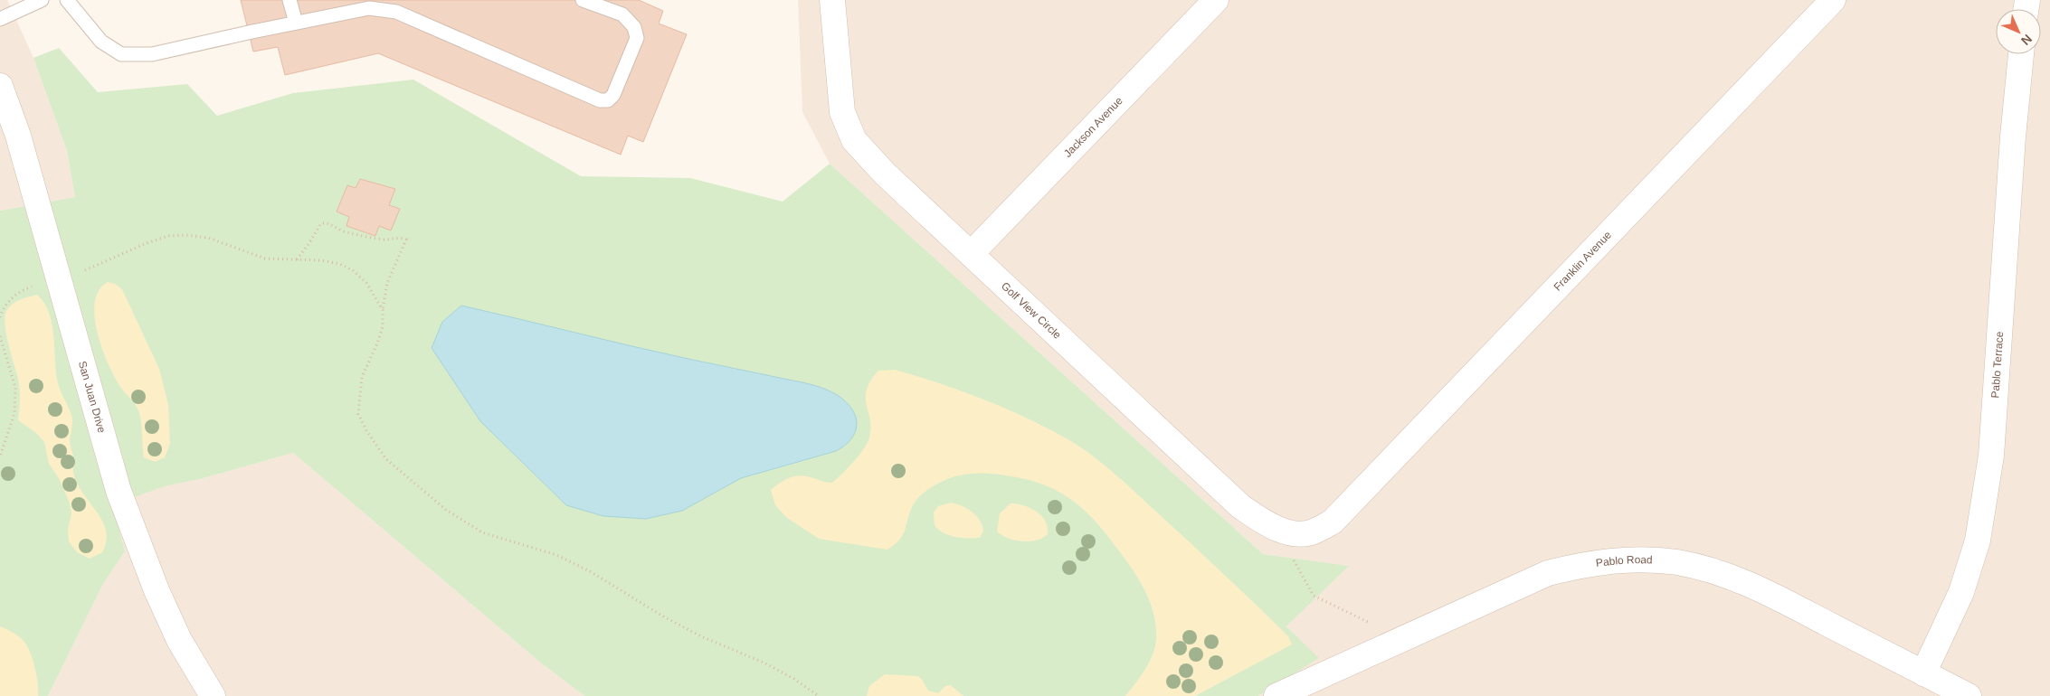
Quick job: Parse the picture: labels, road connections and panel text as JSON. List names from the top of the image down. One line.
{"streets":{"street":["Jackson Avenue","Franklin Avenue","Golf View Circle","Pablo Terrace","San Juan Drive","Pablo Road"]},"crossings":[["Jackson Avenue","Golf View Circle"],["Franklin Avenue","Golf View Circle"],["Pablo Terrace","Pablo Road"]],"north":"bottom right"}
